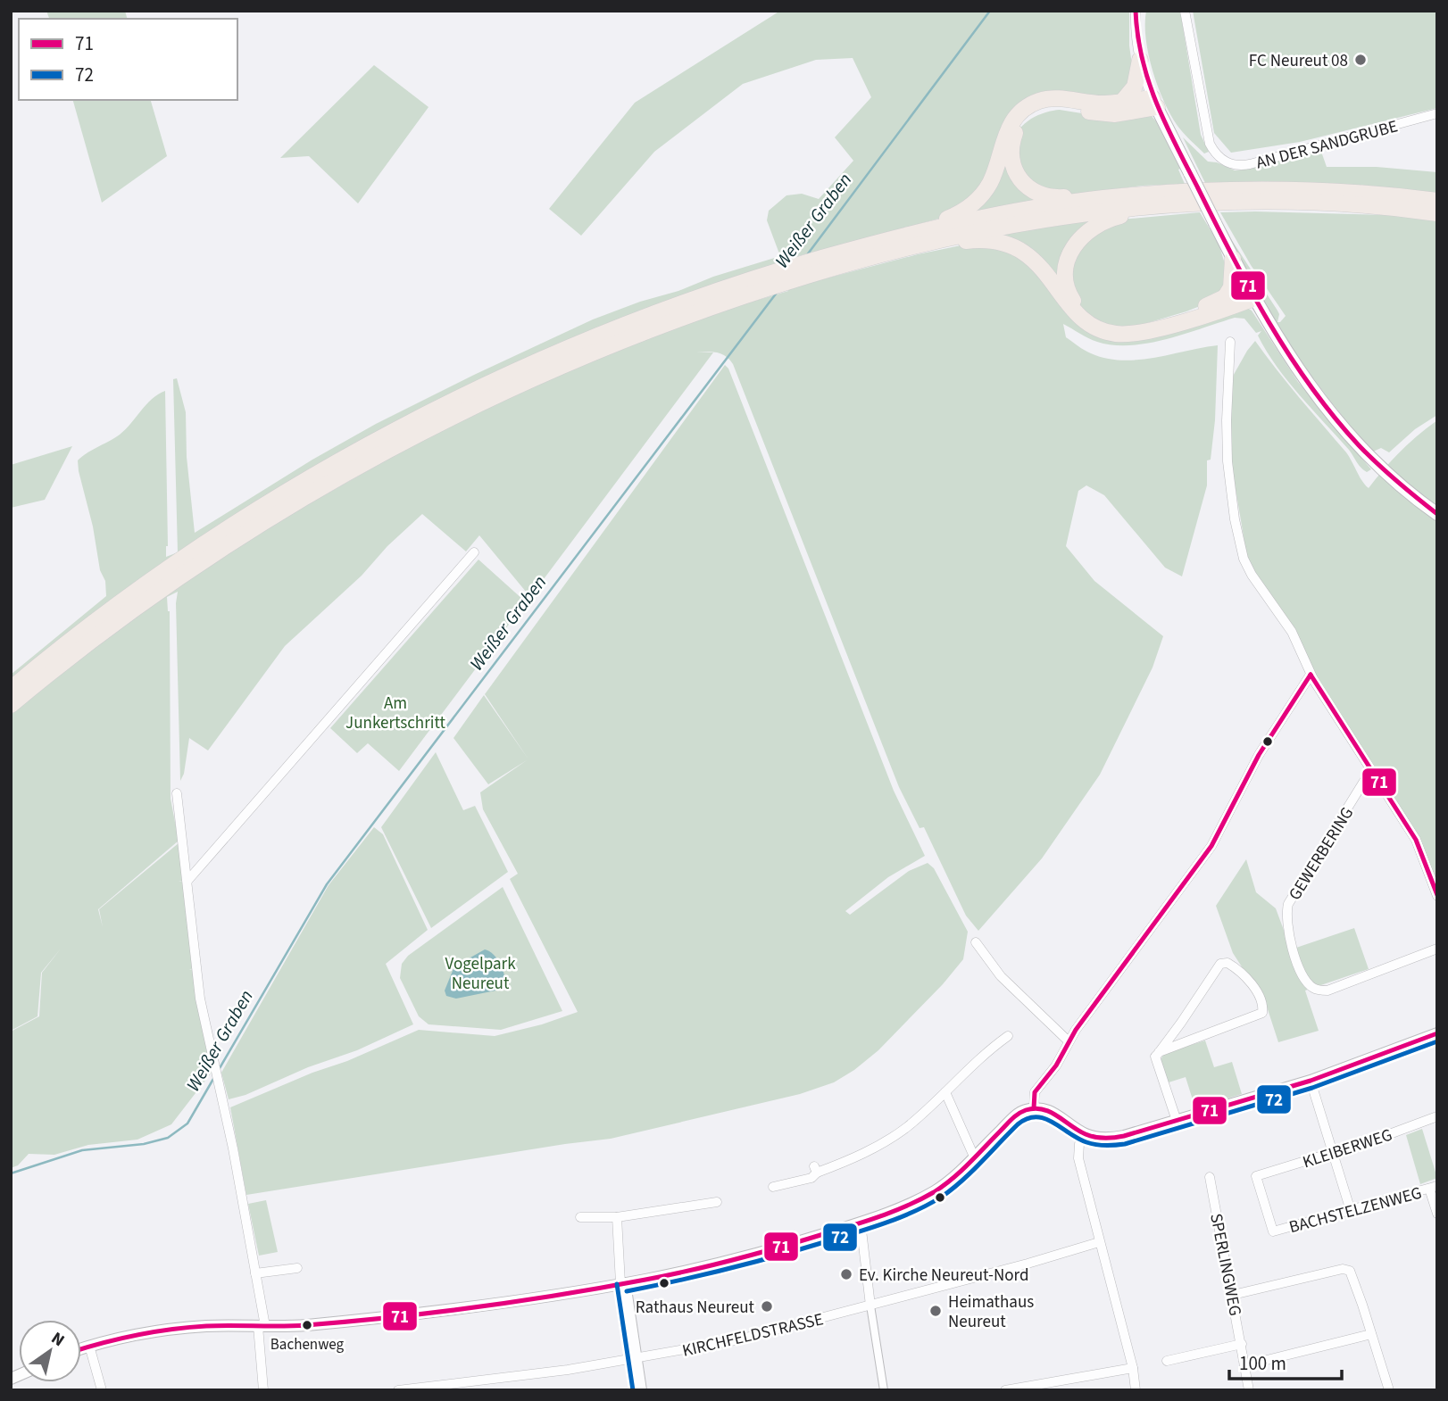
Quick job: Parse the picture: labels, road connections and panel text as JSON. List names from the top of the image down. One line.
{"streets":{"street":["AN DER SANDGRUBE","GEWERBERING","KLEIBERWEG","BACHSTELZENWEG","SPERLINGWEG","KIRCHFELDSTRASSE"]},"crossings":[["KLEIBERWEG","BACHSTELZENWEG"]],"water":["Weißer Graben"],"parks":["Am Junkertschritt","Vogelpark Neureut"],"places":["FC Neureut 08","Ev. Kirche Neureut-Nord","Rathaus Neureut","Heimathaus Neureut","Bachenweg"],"lines":["transit line 71","transit line 72"],"legend":["71","72"],"scale_bar":"100 m","north":"top right"}
